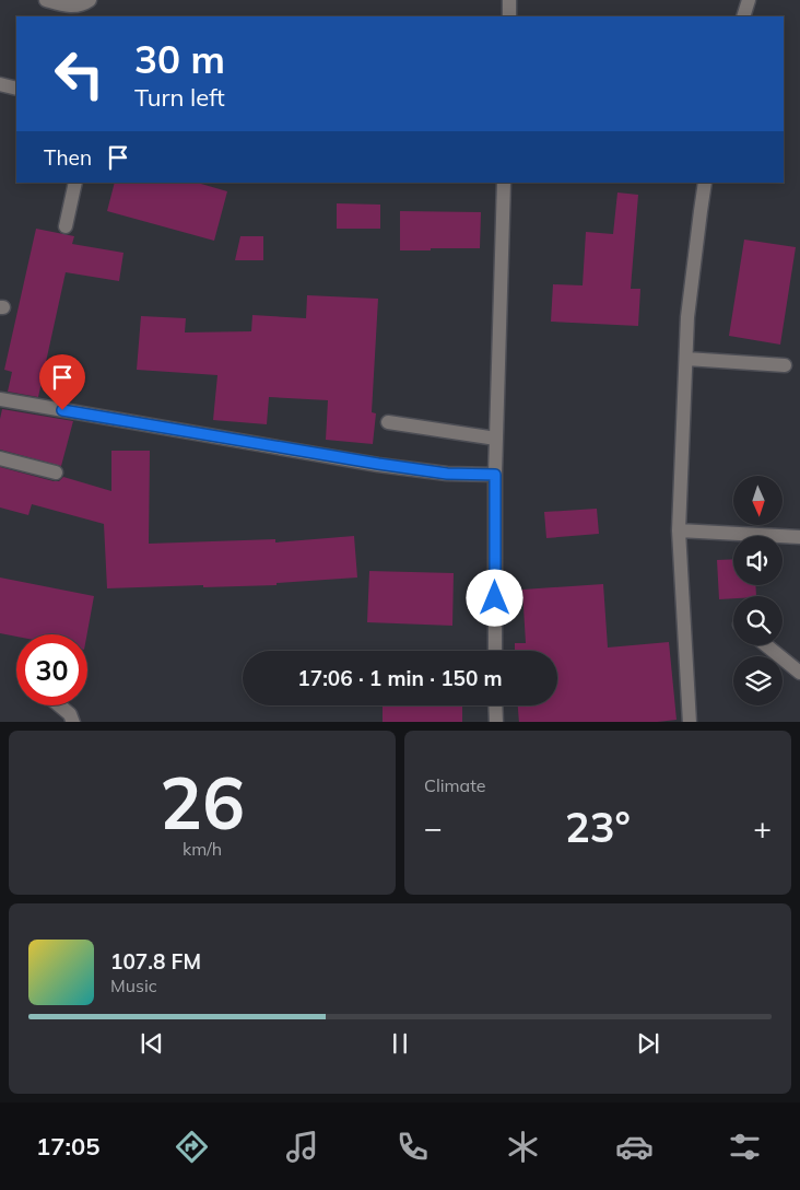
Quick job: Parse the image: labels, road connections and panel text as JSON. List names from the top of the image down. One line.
{"north":"bottom","page":{"turn":["30 m","Turn left"],"then":"Then","limit":"30","trip":"17:06 · 1 min · 150 m","tile":[["26","km/h"],"Climate"],"heat":["−","23°","+"],"song":["107.8 FM","Music"],"tabs":"17:05"}}
